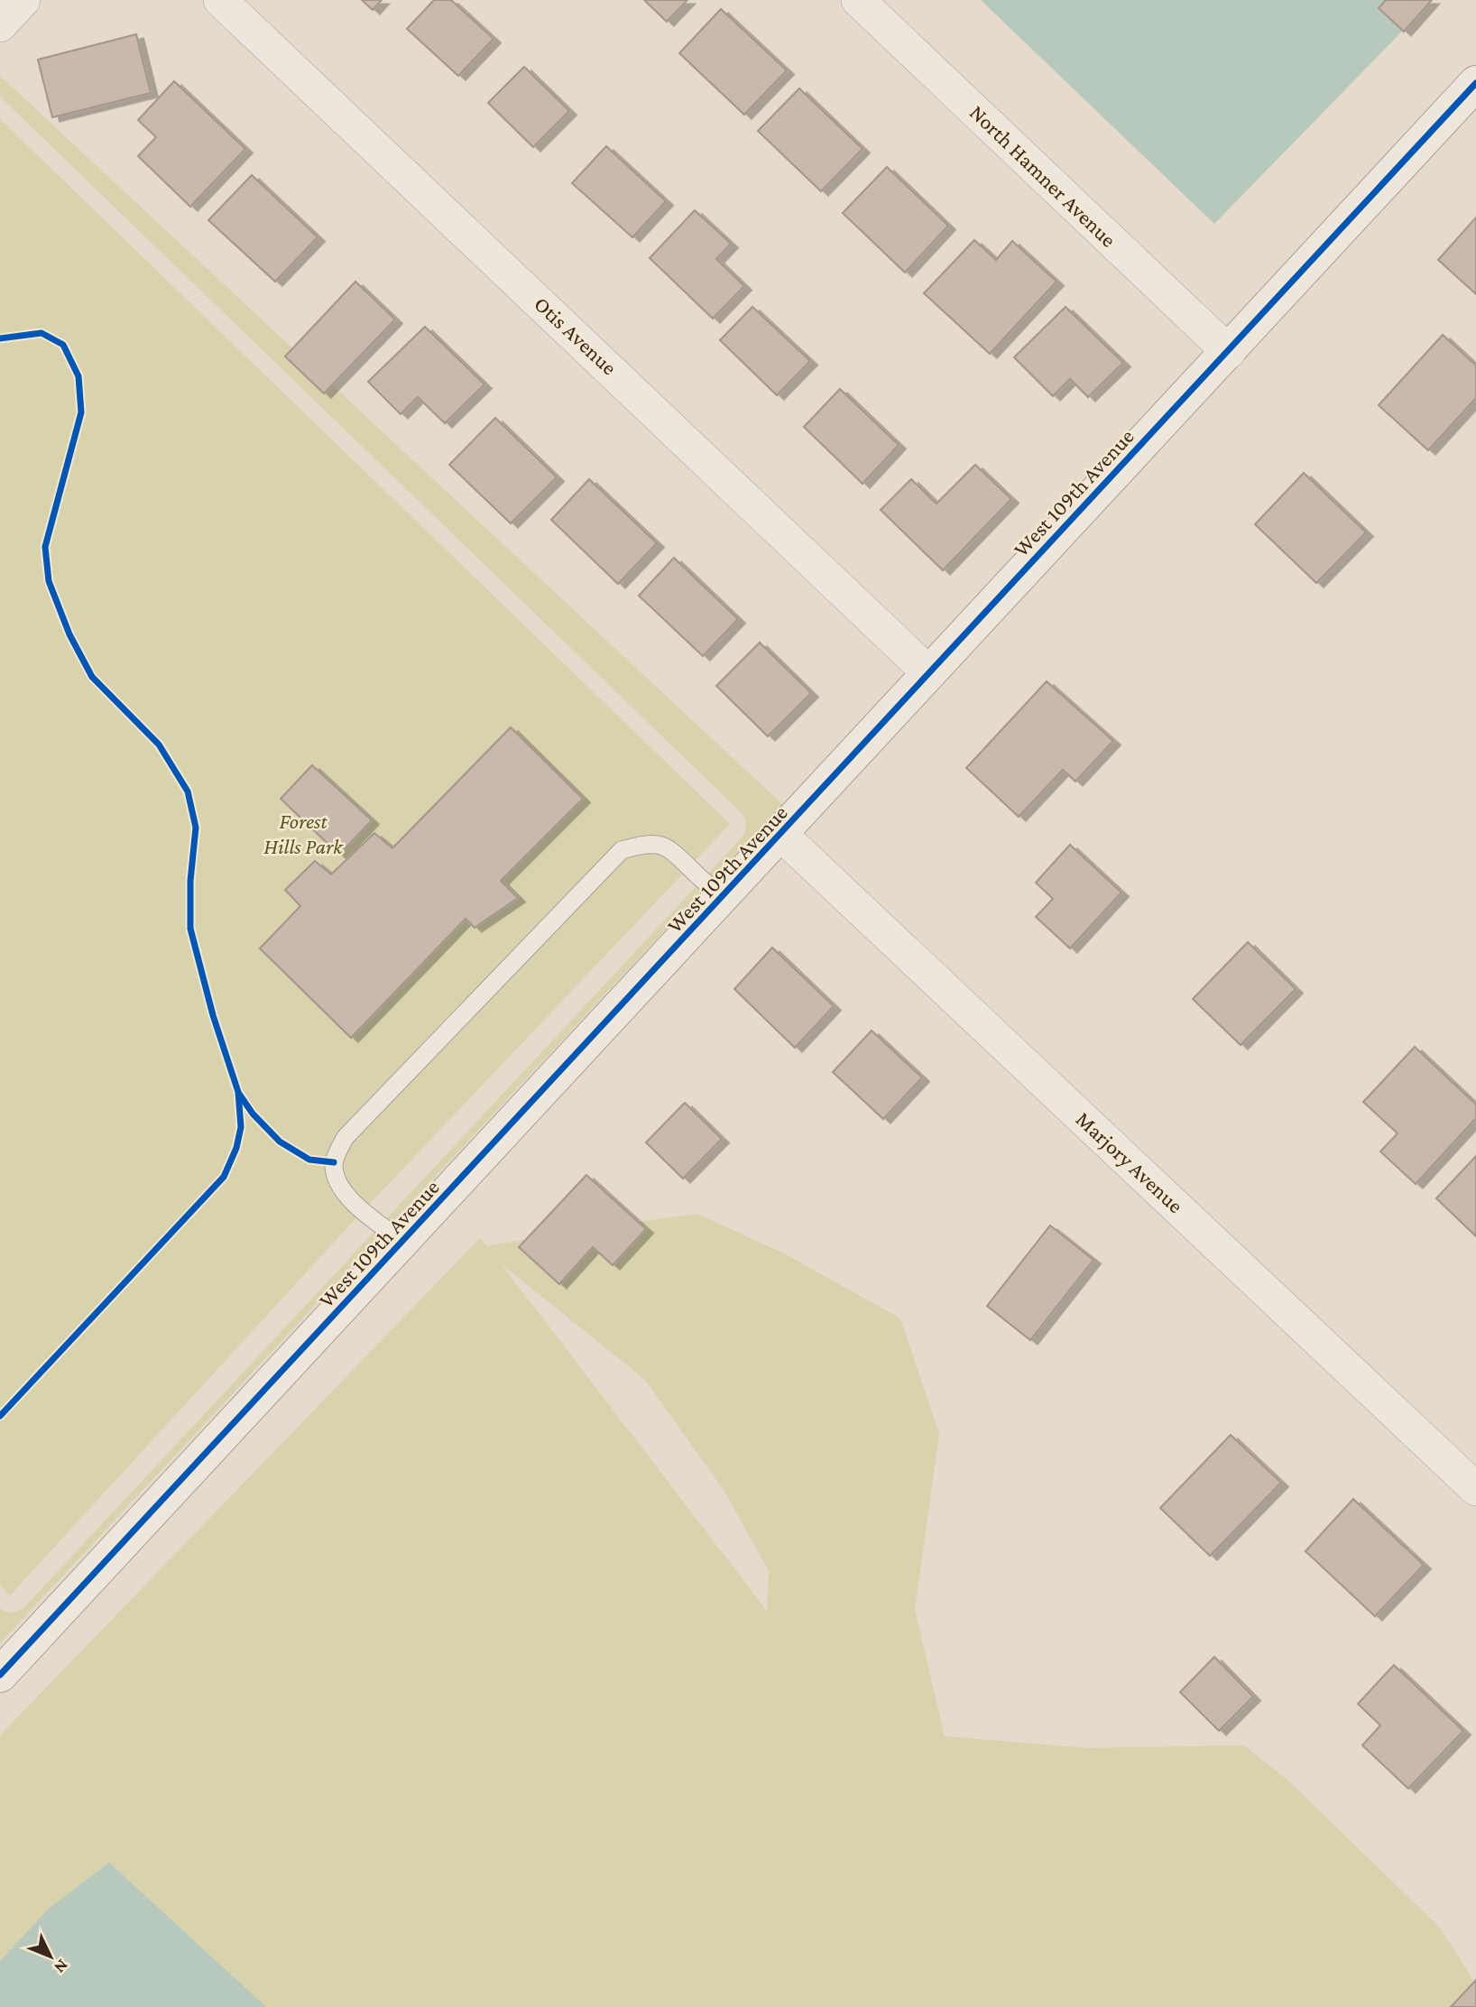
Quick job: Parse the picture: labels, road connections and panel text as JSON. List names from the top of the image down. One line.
{"streets":{"street":["North Hamner Avenue","Otis Avenue","West 109th Avenue","Marjory Avenue"]},"crossings":[["North Hamner Avenue","West 109th Avenue"],["Otis Avenue","West 109th Avenue"],["West 109th Avenue","Marjory Avenue"]],"parks":["Forest Hills Park"],"north":"bottom right"}
